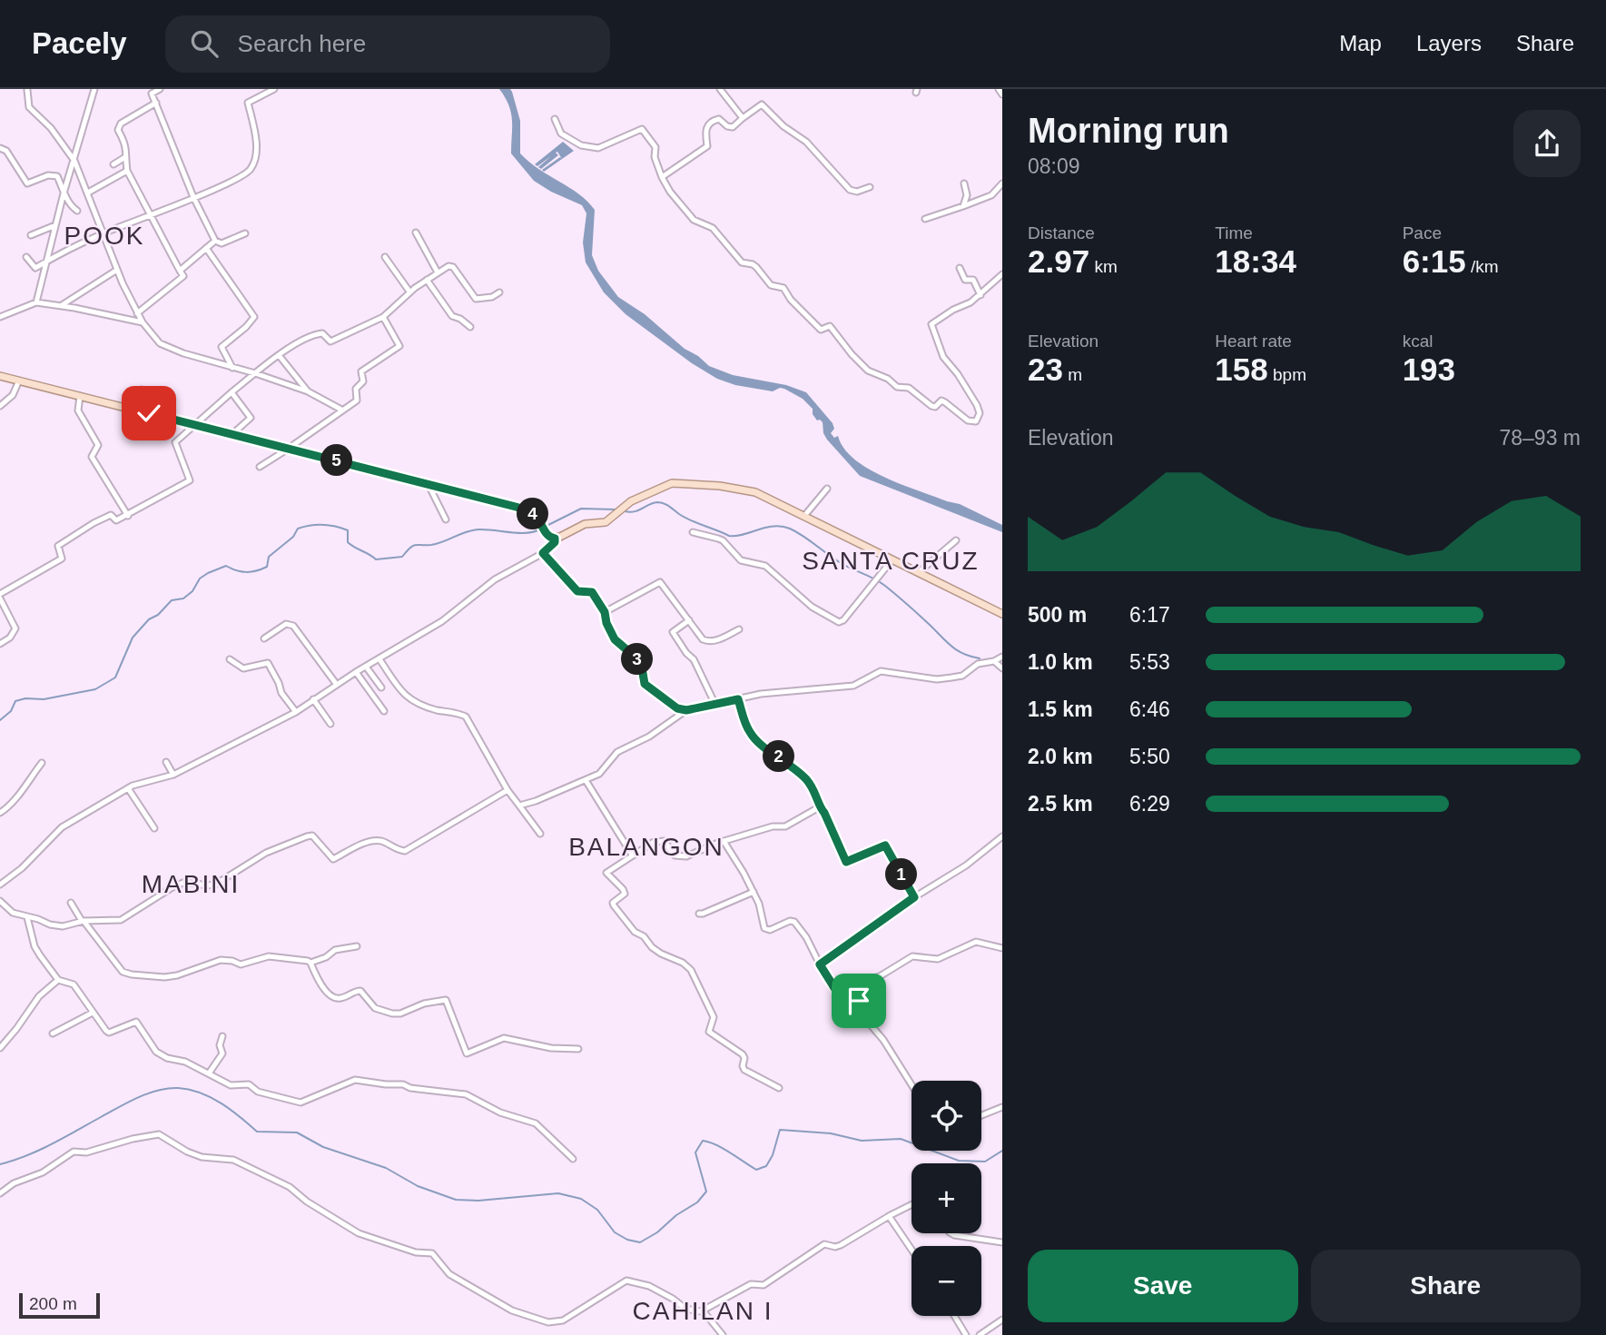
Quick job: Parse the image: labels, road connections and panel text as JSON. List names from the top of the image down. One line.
{"districts":["POOK","SANTA CRUZ","BALANGON","MABINI","CAHILAN I"],"scale_bar":"200 m","page":{"header":"Pacely","search":"Search here","nav":["Map","Layers","Share"],"heading":["Morning run","08:09"],"stats":[["Distance","2.97 km"],["Time","18:34"],["Pace","6:15 /km"],["Elevation","23 m"],["Heart rate","158 bpm"],["kcal","193"]],"chart":["Elevation","78–93 m"],"pins":["5","4","3","2","1"],"list":[{"name":"500 m","note":"6:17"},{"name":"1.0 km","note":"5:53"},{"name":"1.5 km","note":"6:46"},{"name":"2.0 km","note":"5:50"},{"name":"2.5 km","note":"6:29"}],"map_buttons":["+","−"],"buttons":["Save","Share"],"scale":"200 m"}}
